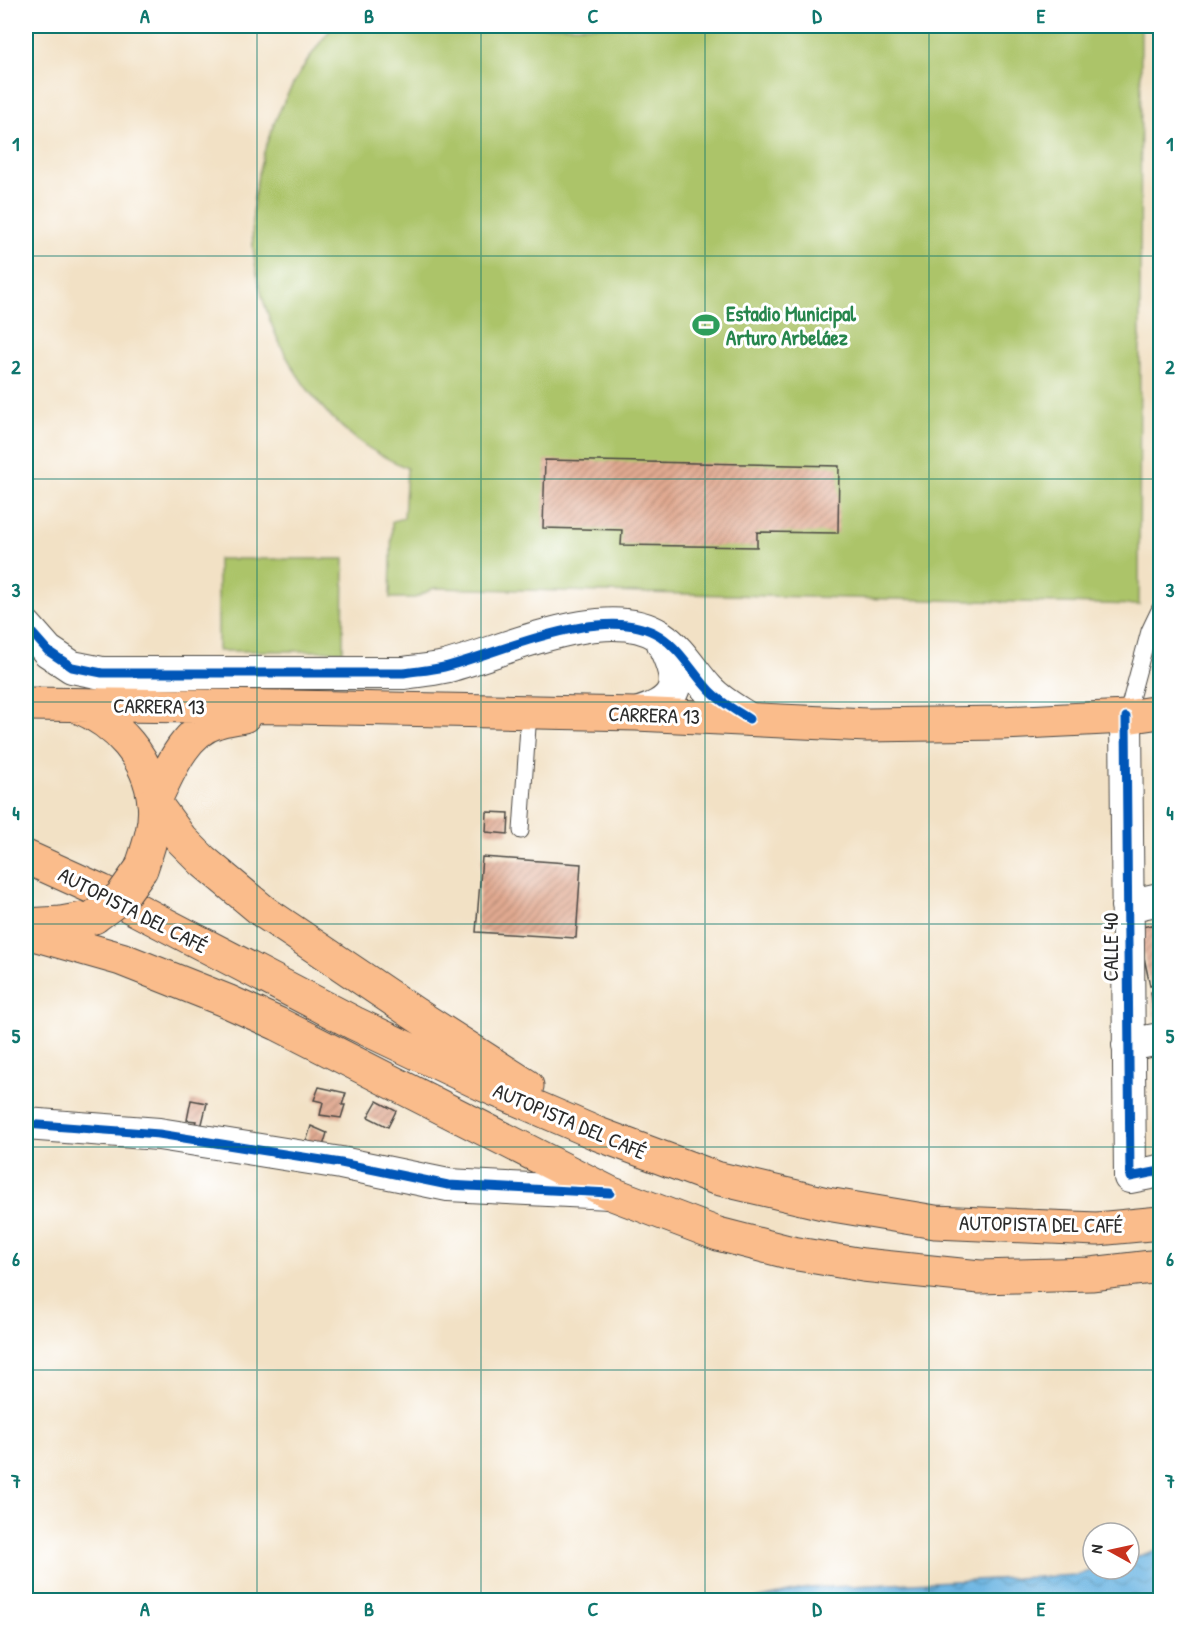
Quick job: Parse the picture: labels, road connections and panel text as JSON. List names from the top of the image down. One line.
{"streets":{"main road":["CARRERA 13","AUTOPISTA DEL CAFÉ"],"street":["CALLE 40"]},"crossings":[["CARRERA 13","CALLE 40"]],"places":{"sports":["Estadio Municipal Arturo Arbeláez"]},"north":"left","grid":{"columns":["A","B","C","D","E"],"rows":["1","2","3","4","5","6","7"]}}
